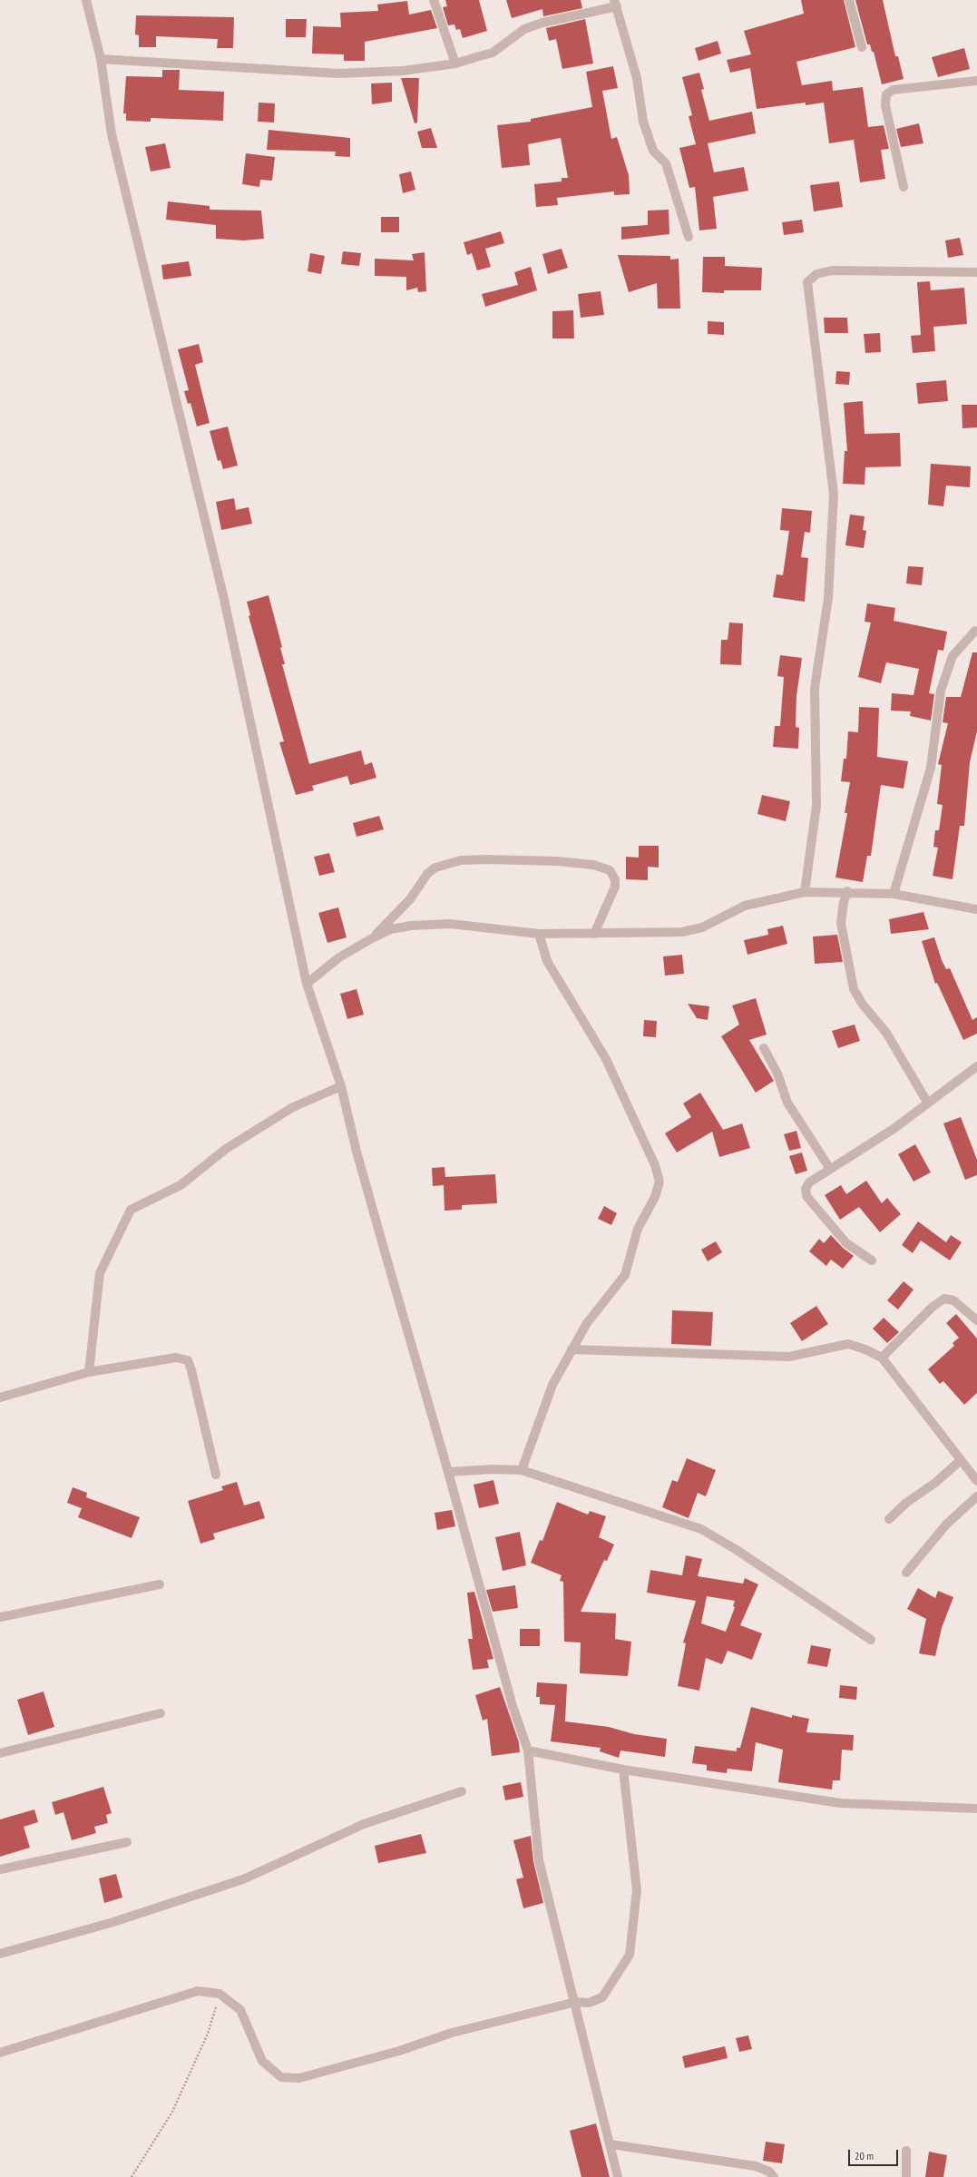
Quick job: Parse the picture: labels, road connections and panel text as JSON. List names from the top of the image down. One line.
{"scale_bar":"20 m"}
